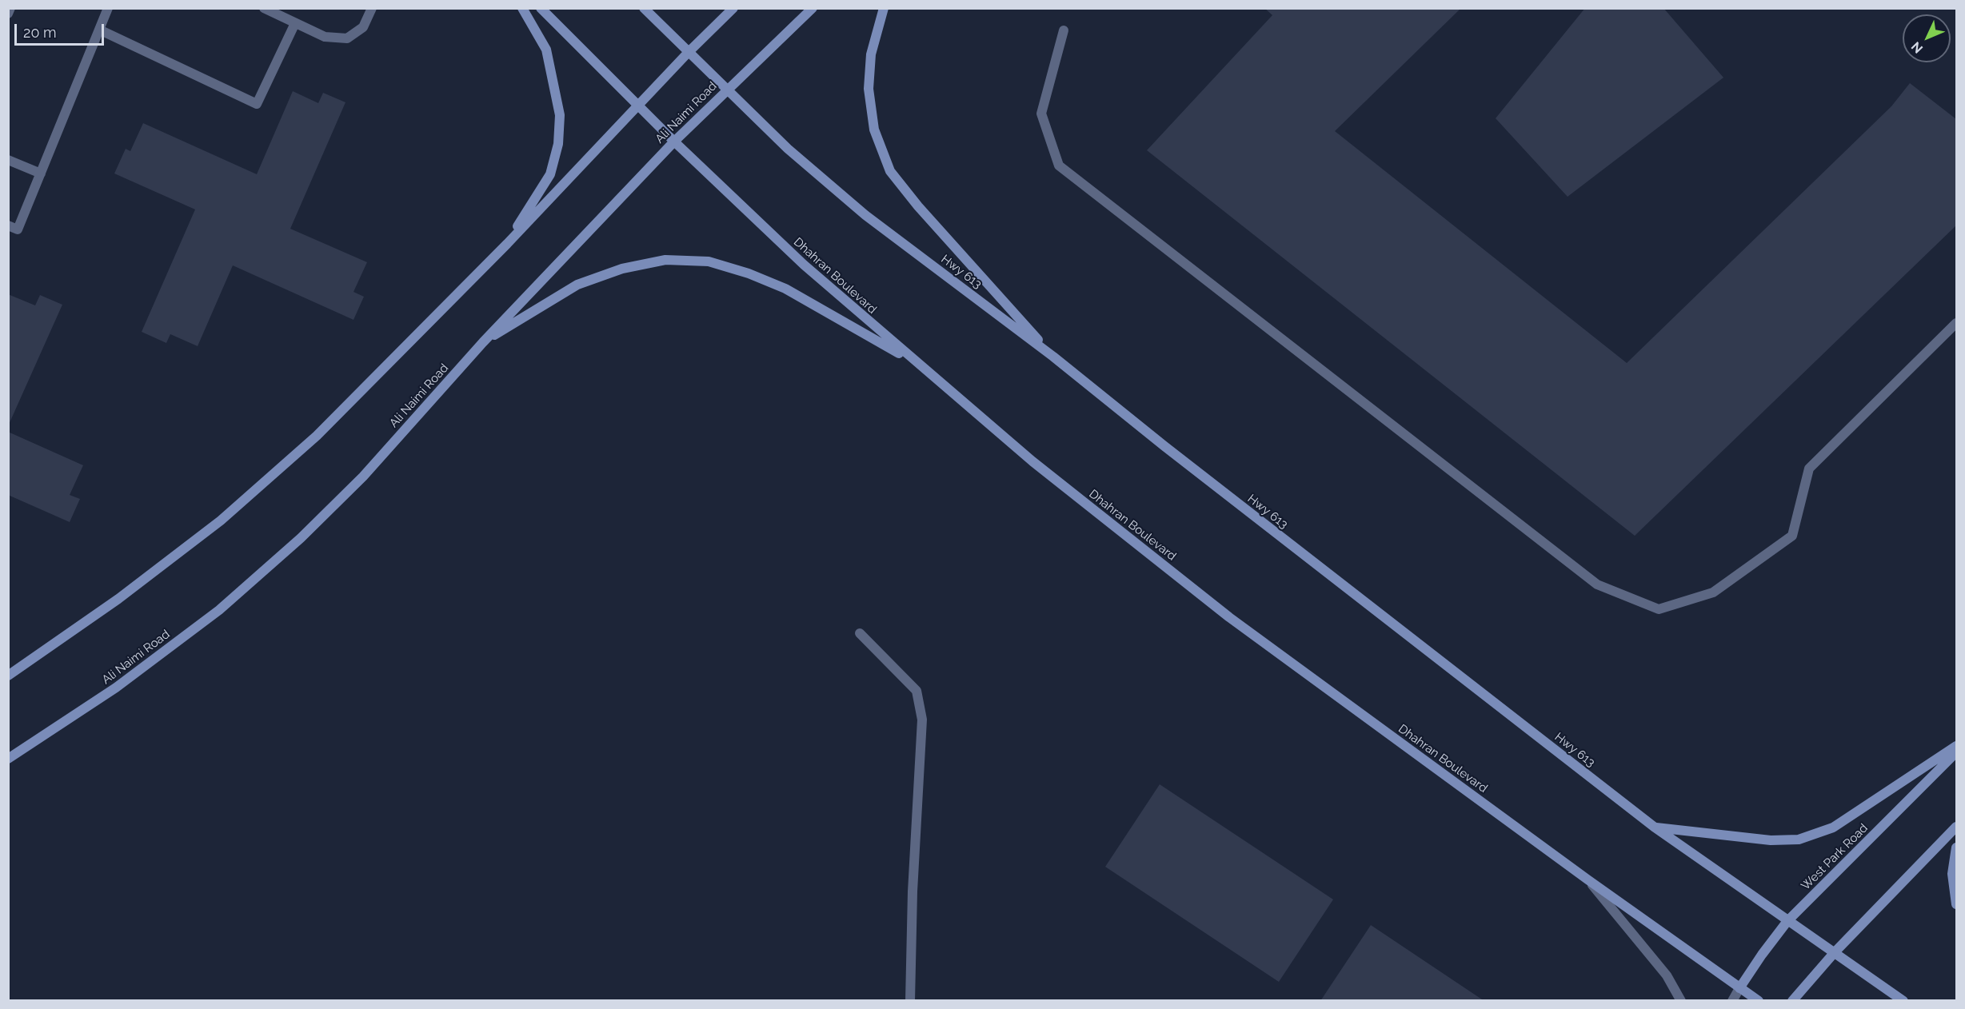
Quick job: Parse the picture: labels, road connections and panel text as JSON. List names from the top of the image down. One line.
{"streets":{"main road":["Ali Naimi Road","Hwy 613","Dhahran Boulevard","West Park Road"]},"crossings":[["Ali Naimi Road","Hwy 613"],["Ali Naimi Road","Dhahran Boulevard"],["Hwy 613","West Park Road"],["Dhahran Boulevard","West Park Road"]],"scale_bar":"20 m","north":"bottom left"}
